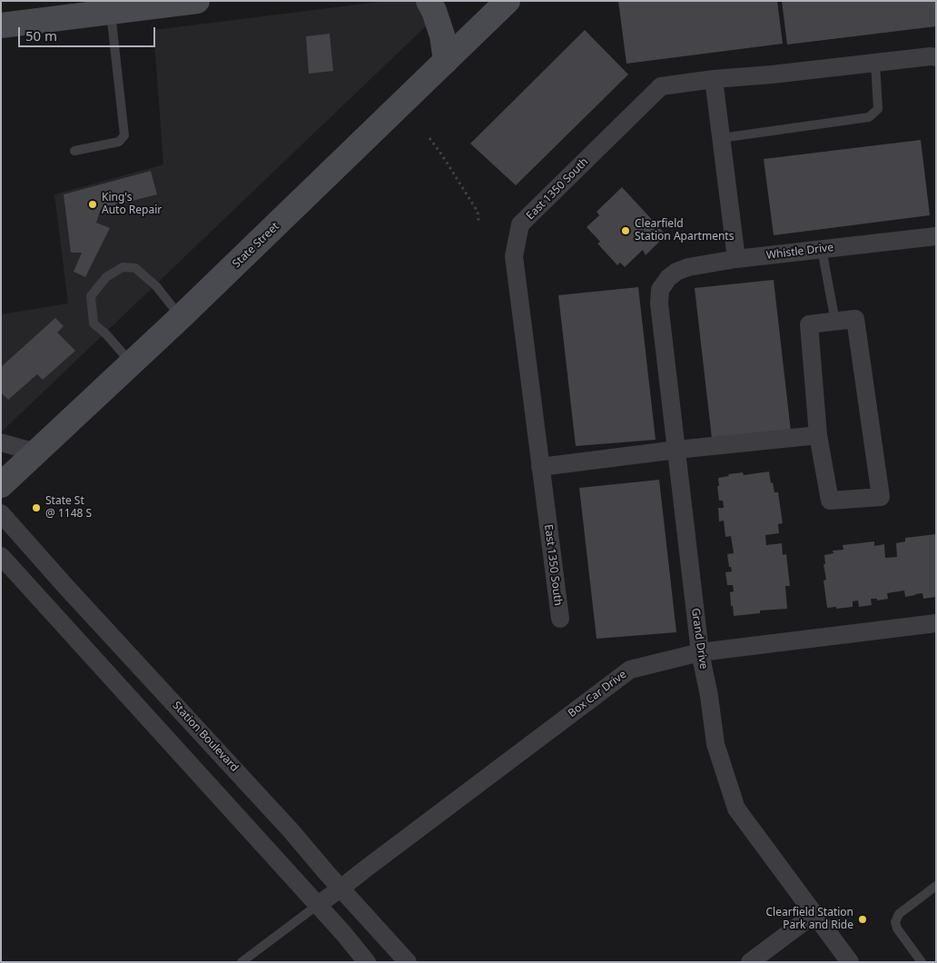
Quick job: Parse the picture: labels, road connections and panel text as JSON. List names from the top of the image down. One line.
{"streets":{"main road":["State Street"],"street":["East 1350 South","Whistle Drive","Grand Drive","Box Car Drive","Station Boulevard"]},"crossings":[["Whistle Drive","Grand Drive"],["Grand Drive","Box Car Drive"],["Box Car Drive","Station Boulevard"]],"places":["King's Auto Repair","Clearfield Station Apartments","State St @ 1148 S","Clearfield Station Park and Ride"],"scale_bar":"50 m"}
